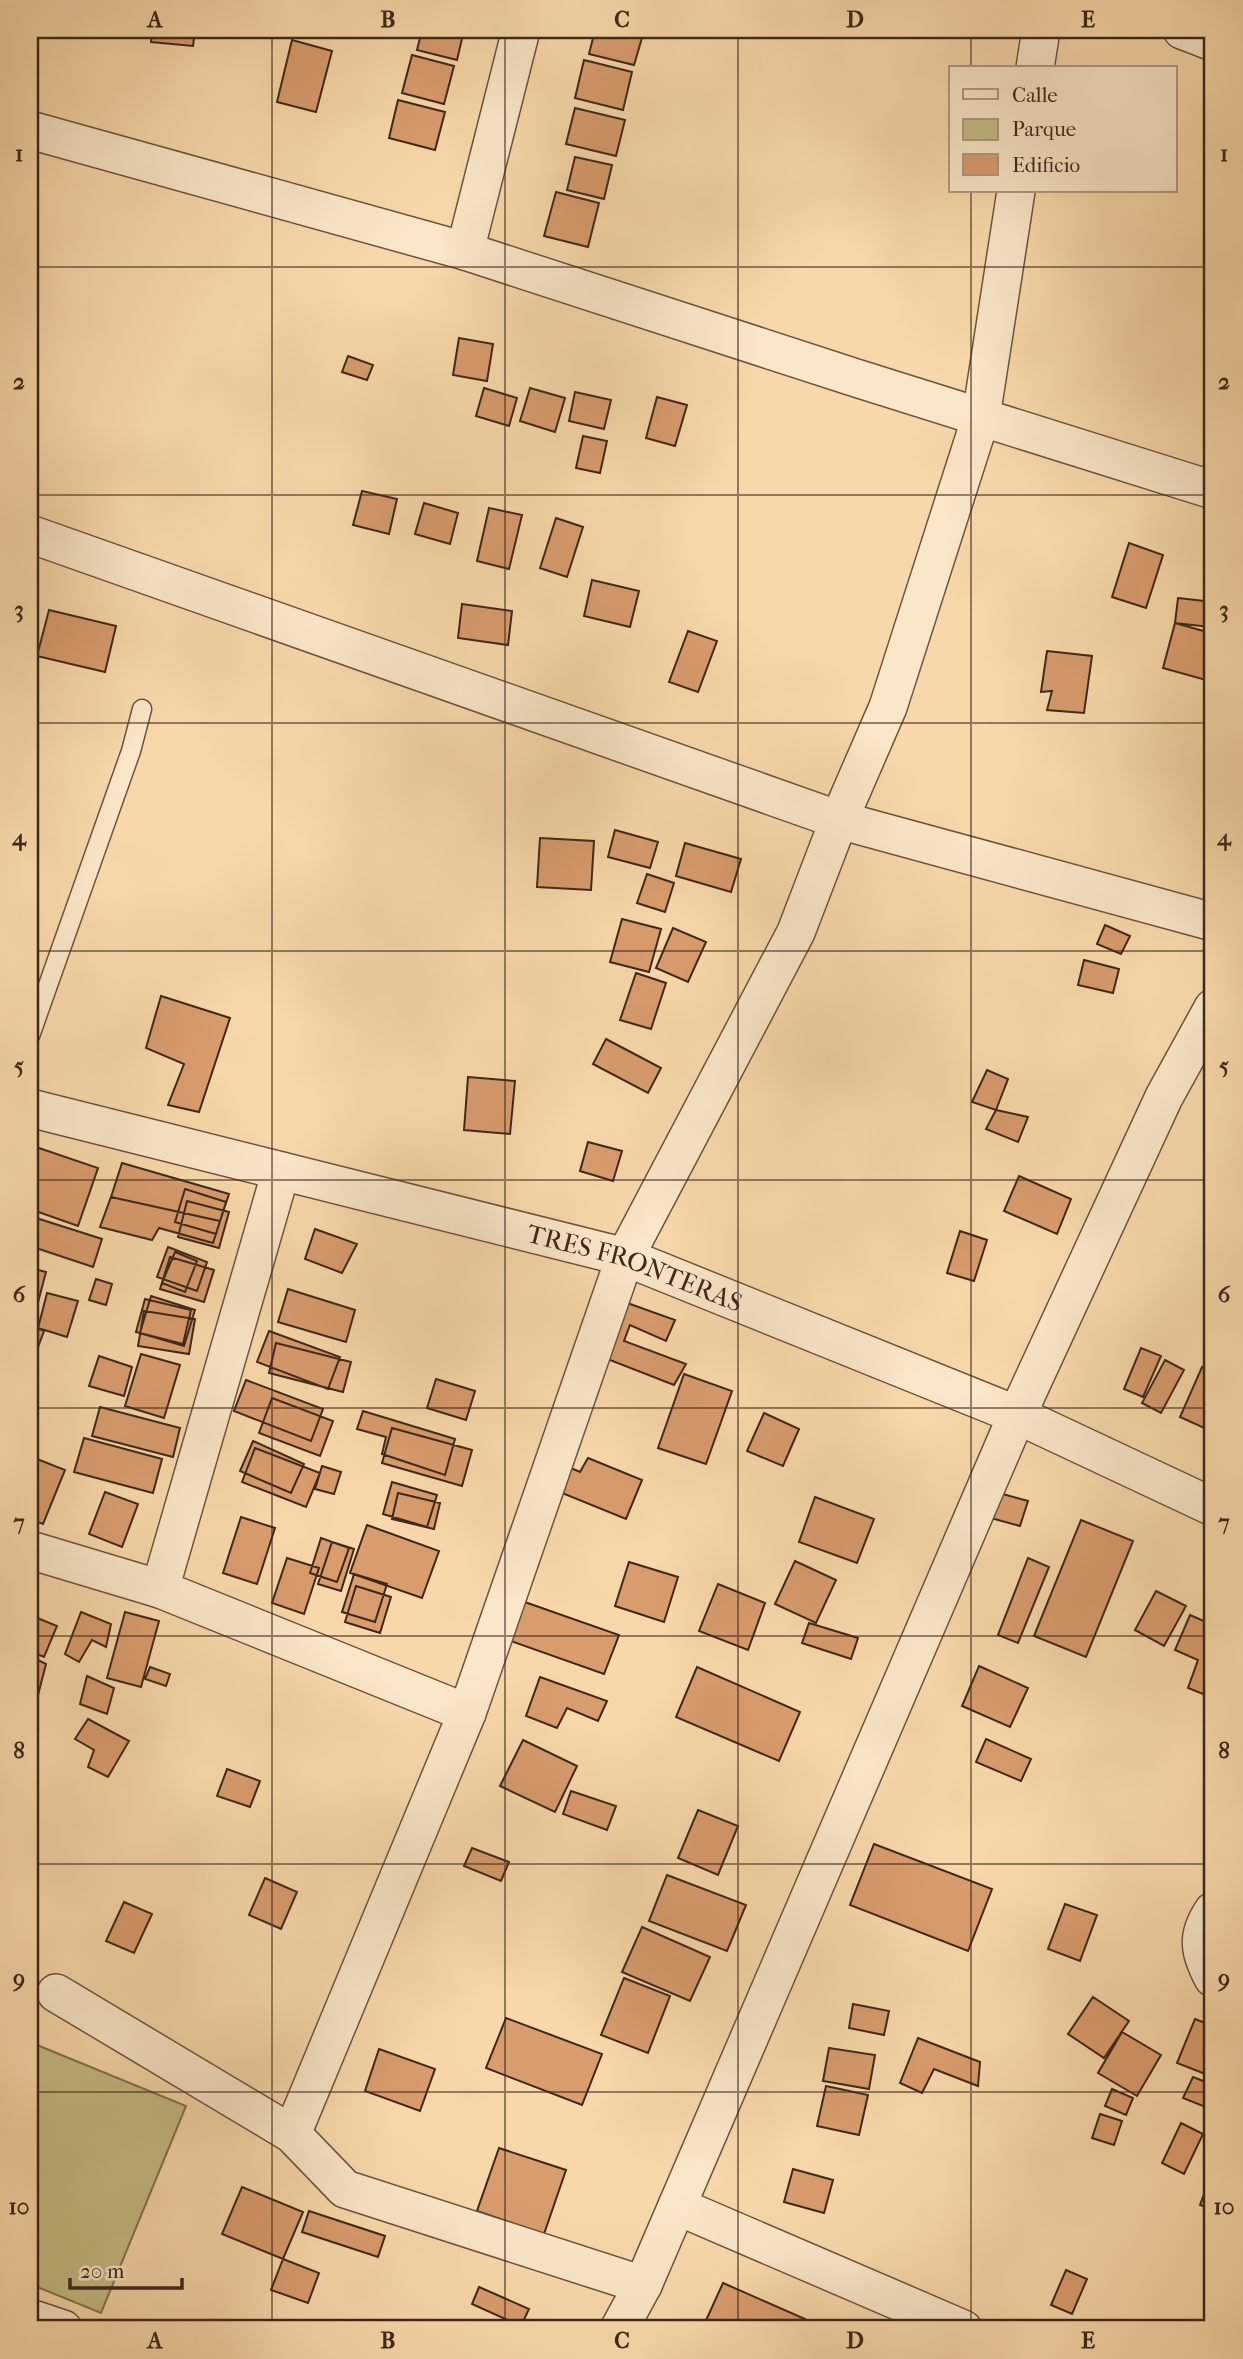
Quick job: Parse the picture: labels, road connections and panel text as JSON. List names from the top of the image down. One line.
{"streets":{"street":["TRES FRONTERAS"]},"legend":["Calle","Parque","Edificio"],"scale_bar":"20 m","grid":{"columns":["A","B","C","D","E"],"rows":["1","2","3","4","5","6","7","8","9","10"]}}
